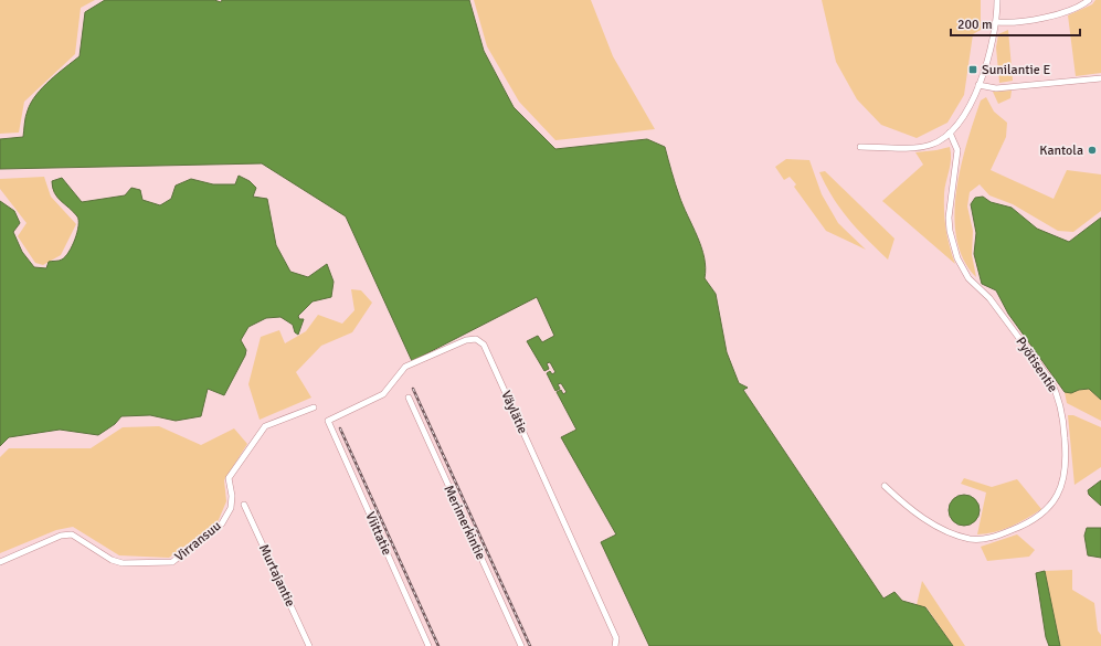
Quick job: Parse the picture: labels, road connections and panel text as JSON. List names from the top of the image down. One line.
{"streets":{"street":["Pyötisentie","Väylätie","Merimerkintie","Viittatie","Virransuu","Murtajantie"]},"crossings":[["Väylätie","Viittatie"]],"places":{"transit":["Sunilantie E"],"other":["Kantola"]},"scale_bar":"200 m"}
